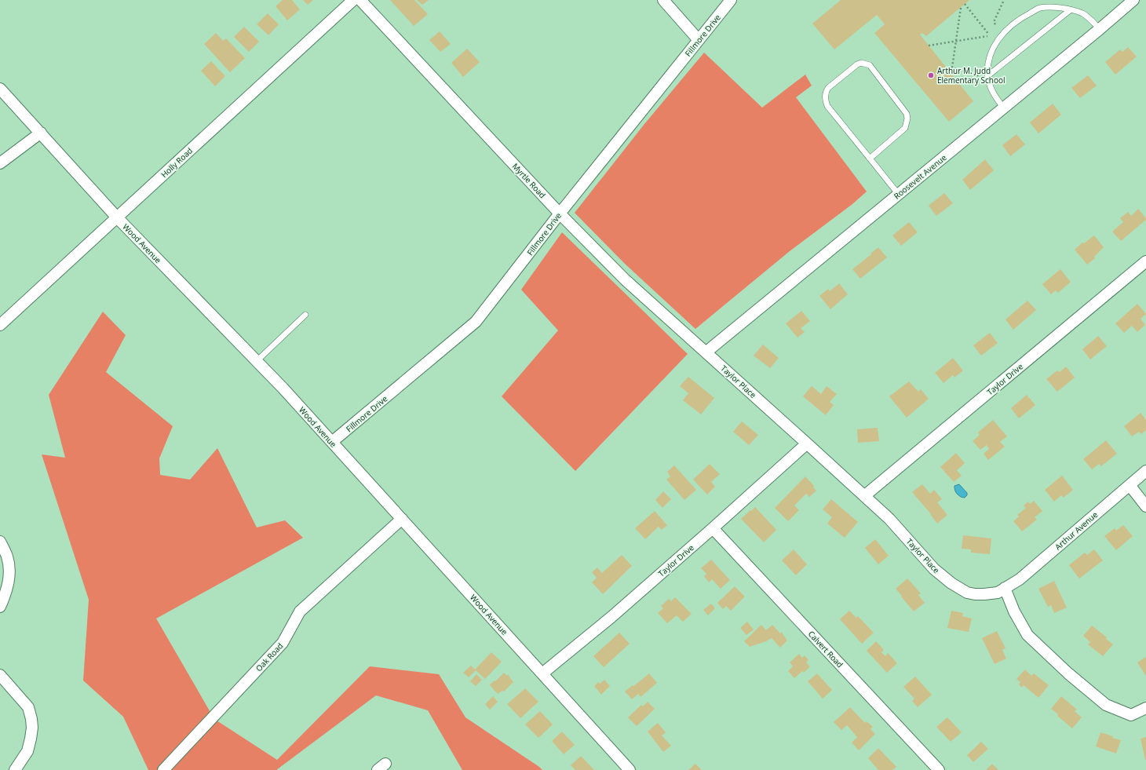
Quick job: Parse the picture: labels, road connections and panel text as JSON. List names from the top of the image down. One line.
{"streets":{"street":["Fillmore Drive","Holly Road","Roosevelt Avenue","Myrtle Road","Wood Avenue","Taylor Drive","Taylor Place","Arthur Avenue","Calvert Road","Oak Road"]},"crossings":[["Fillmore Drive","Myrtle Road"],["Fillmore Drive","Wood Avenue"],["Holly Road","Wood Avenue"],["Roosevelt Avenue","Myrtle Road"],["Roosevelt Avenue","Taylor Place"],["Myrtle Road","Taylor Place"],["Wood Avenue","Taylor Drive"],["Wood Avenue","Oak Road"],["Taylor Drive","Taylor Place"],["Taylor Drive","Calvert Road"],["Taylor Place","Arthur Avenue"]],"places":["Arthur M. Judd Elementary School"]}
